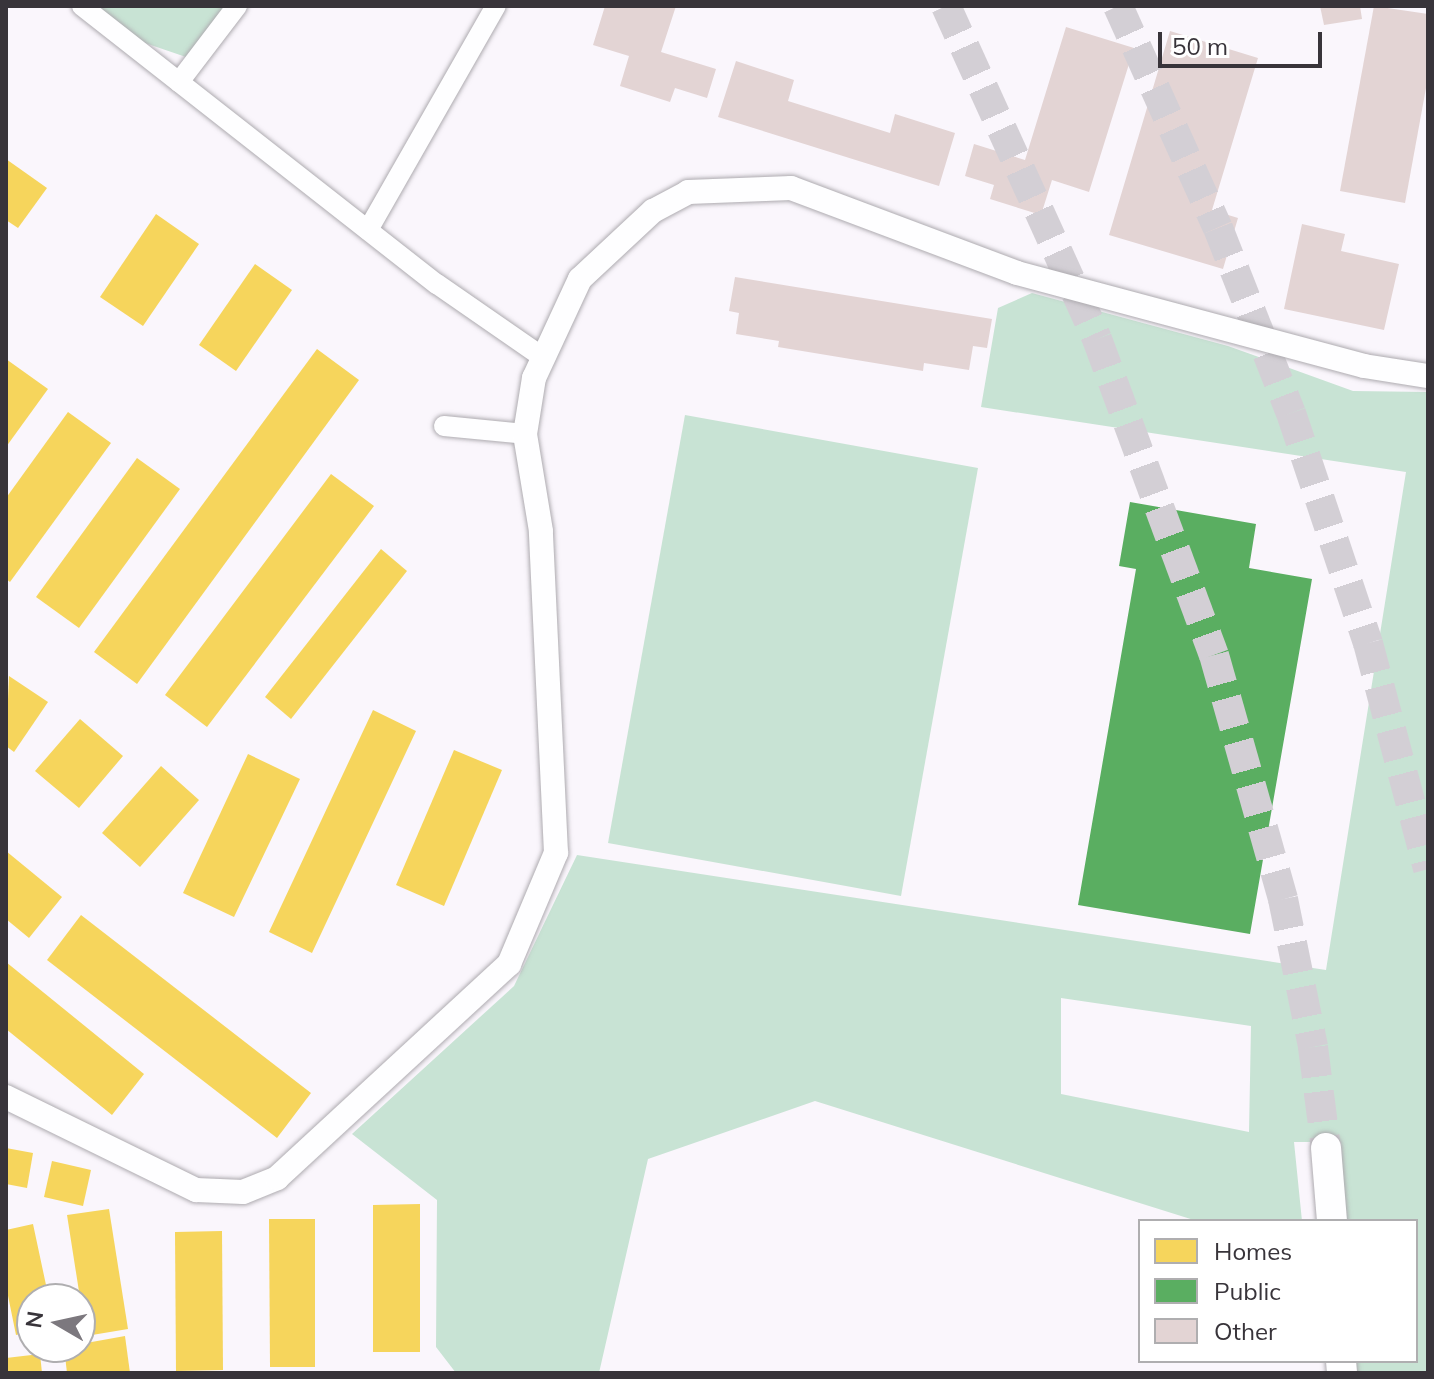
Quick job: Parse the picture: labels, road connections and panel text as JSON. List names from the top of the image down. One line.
{"legend":["Homes","Public","Other"],"scale_bar":"50 m","north":"left"}
